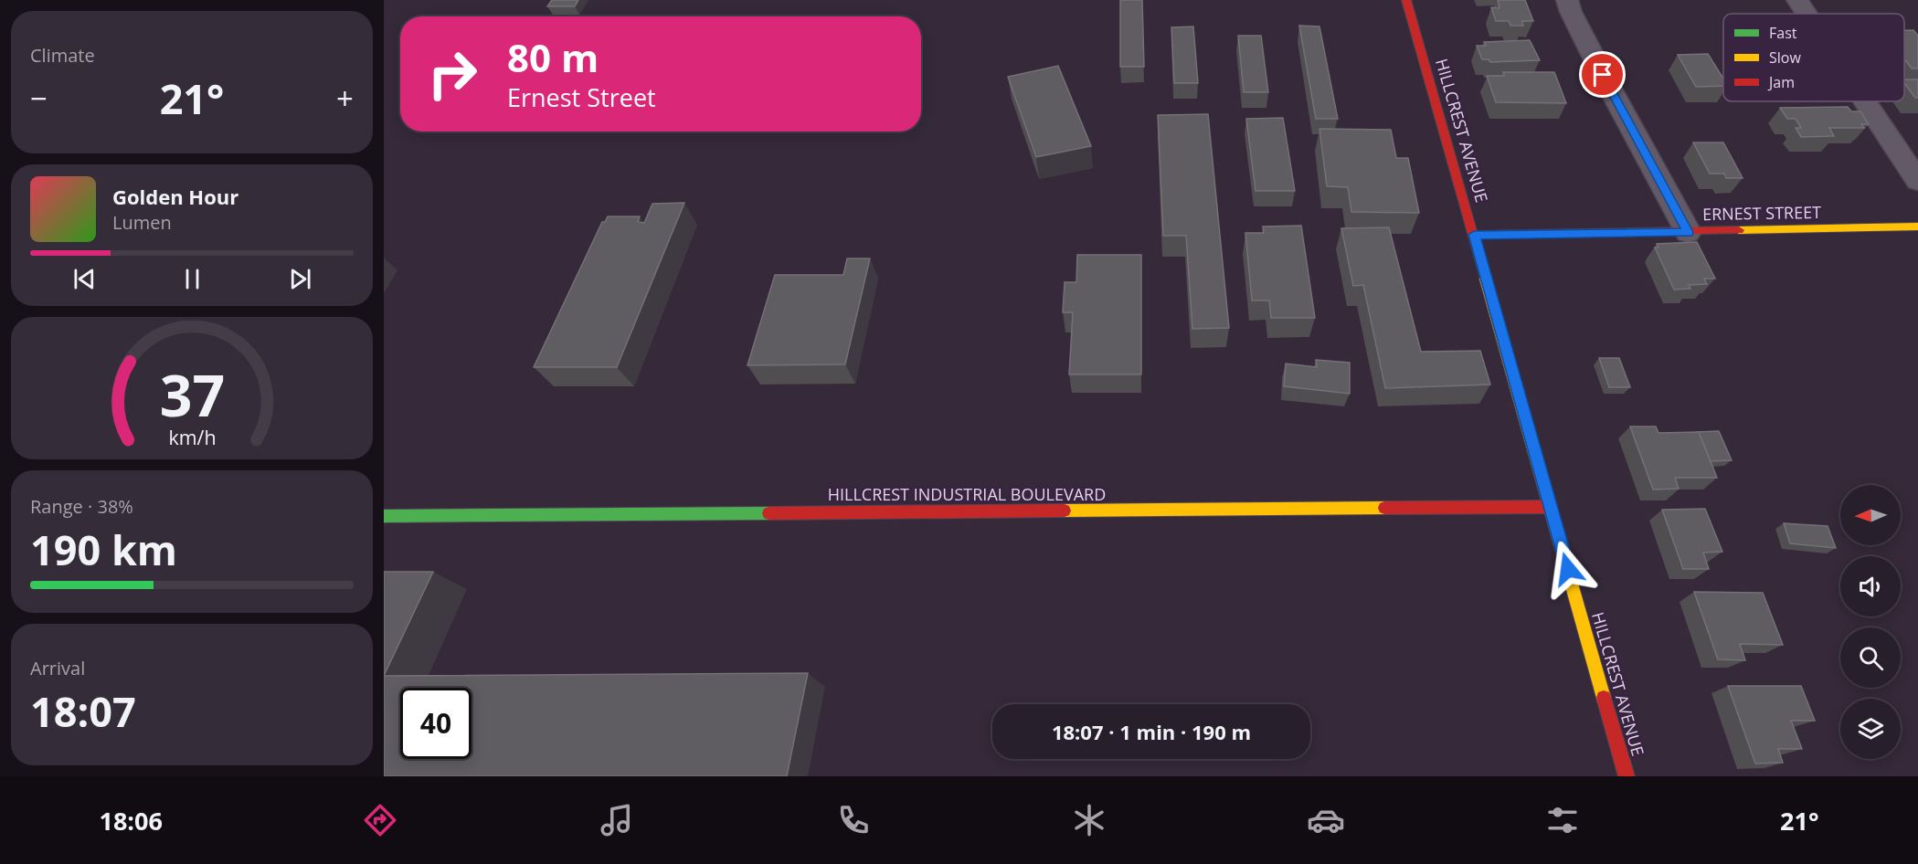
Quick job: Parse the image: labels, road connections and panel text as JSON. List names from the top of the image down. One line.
{"streets":{"street":["HILLCREST AVENUE","ERNEST STREET","HILLCREST INDUSTRIAL BOULEVARD"]},"crossings":[["HILLCREST AVENUE","ERNEST STREET"],["HILLCREST AVENUE","HILLCREST INDUSTRIAL BOULEVARD"]],"legend":["Fast","Slow","Jam"],"north":"left","page":{"tile":["Climate",["Range · 38%","190 km"],["Arrival","18:07"]],"turn":["80 m","Ernest Street"],"heat":["−","21°","+"],"song":["Golden Hour","Lumen"],"limit":"40","trip":"18:07 · 1 min · 190 m","tabs":["18:06","21°"],"gauge":["37","km/h"]}}
